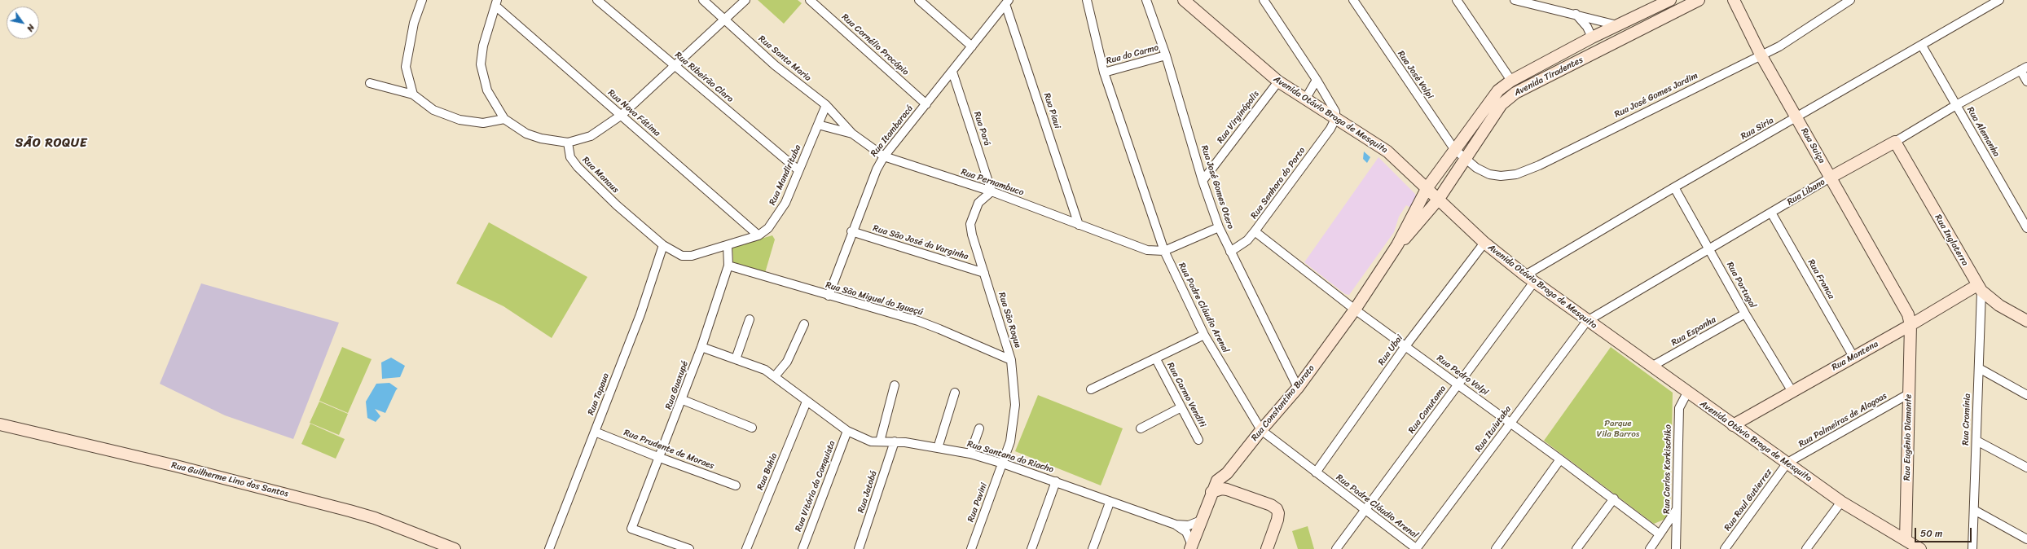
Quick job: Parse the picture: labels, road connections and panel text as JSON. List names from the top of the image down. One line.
{"streets":{"street":["Rua Cornélio Procópio","Rua do Carmo","Rua Santa Maria","Rua José Volpi","Avenida Tiradentes","Rua Ribeirão Claro","Rua José Gomes Jardim","Rua Piaui","Rua Nova Fátima","Avenida Otávio Braga de Mesquita","Rua Virginópolis","Rua Pará","Rua Siria","Rua Itambaracá","Rua Alemanha","Rua Suiça","Rua Manaus","Rua Mandirituba","Rua Pernambuco","Rua Senhora do Porto","Rua José Gomes Otero","Rua Libano","Rua Inglaterra","Rua São José da Varginha","Rua Franca","Rua Portugal","Rua São Miguel do Iguaçú","Rua Padre Cláudio Arenal","Rua São Roque","Rua Espanha","Rua Ubai","Rua Mantena","Rua Pedro Volpi","Rua Guaxupé","Rua Tapaua","Rua Carmo Venditi","Rua Constantino Burato","Rua Canutama","Rua Cromínia","Rua Palmeiras de Alagoas","Rua Ituiutaba","Rua Eugênio Diamante","Rua Prudente de Moraes","Rua Santana do Riacho","Rua Carlos Korkischiko","Rua Bahia","Rua Guilherme Lino dos Santos","Rua Vitória da Conquista","Rua Jatobá","Rua Raul Gutierrez","Rua Pavini"]},"crossings":[["Rua Cornélio Procópio","Rua Itambaracá"],["Rua do Carmo","Rua José Gomes Otero"],["Rua do Carmo","Rua Padre Cláudio Arenal"],["Rua Santa Maria","Rua Mandirituba"],["Rua Santa Maria","Rua Pernambuco"],["Rua José Volpi","Avenida Tiradentes"],["Rua José Volpi","Rua José Gomes Jardim"],["Avenida Tiradentes","Rua José Gomes Jardim"],["Avenida Tiradentes","Avenida Otávio Braga de Mesquita"],["Avenida Tiradentes","Rua Constantino Burato"],["Rua Ribeirão Claro","Rua Mandirituba"],["Rua José Gomes Jardim","Rua Suiça"],["Rua Piaui","Rua Itambaracá"],["Rua Piaui","Rua Pernambuco"],["Rua Nova Fátima","Rua Mandirituba"],["Avenida Otávio Braga de Mesquita","Rua Virginópolis"],["Avenida Otávio Braga de Mesquita","Rua Siria"],["Avenida Otávio Braga de Mesquita","Rua Senhora do Porto"],["Avenida Otávio Braga de Mesquita","Rua Libano"],["Avenida Otávio Braga de Mesquita","Rua Espanha"],["Avenida Otávio Braga de Mesquita","Rua Ubai"],["Avenida Otávio Braga de Mesquita","Rua Mantena"],["Avenida Otávio Braga de Mesquita","Rua Constantino Burato"],["Avenida Otávio Braga de Mesquita","Rua Canutama"],["Avenida Otávio Braga de Mesquita","Rua Palmeiras de Alagoas"],["Avenida Otávio Braga de Mesquita","Rua Ituiutaba"],["Avenida Otávio Braga de Mesquita","Rua Eugênio Diamante"],["Avenida Otávio Braga de Mesquita","Rua Carlos Korkischiko"],["Avenida Otávio Braga de Mesquita","Rua Raul Gutierrez"],["Rua Virginópolis","Rua José Gomes Otero"],["Rua Pará","Rua Itambaracá"],["Rua Pará","Rua Pernambuco"],["Rua Pará","Rua São Roque"],["Rua Siria","Rua Alemanha"],["Rua Siria","Rua Suiça"],["Rua Siria","Rua Portugal"],["Rua Siria","Rua Canutama"],["Rua Itambaracá","Rua Pernambuco"],["Rua Itambaracá","Rua São José da Varginha"],["Rua Itambaracá","Rua São Miguel do Iguaçú"],["Rua Alemanha","Rua Libano"],["Rua Suiça","Rua Libano"],["Rua Suiça","Rua Mantena"],["Rua Suiça","Rua Eugênio Diamante"],["Rua Manaus","Rua Mandirituba"],["Rua Manaus","Rua Guaxupé"],["Rua Manaus","Rua Tapaua"],["Rua Mandirituba","Rua Pernambuco"],["Rua Mandirituba","Rua Guaxupé"],["Rua Pernambuco","Rua Padre Cláudio Arenal"],["Rua Pernambuco","Rua São Roque"],["Rua Senhora do Porto","Rua José Gomes Otero"],["Rua Senhora do Porto","Rua Pedro Volpi"],["Rua José Gomes Otero","Rua Constantino Burato"],["Rua Libano","Rua Inglaterra"],["Rua Libano","Rua Franca"],["Rua Libano","Rua Portugal"],["Rua Libano","Rua Ituiutaba"],["Rua Inglaterra","Rua Mantena"],["Rua Inglaterra","Rua Cromínia"],["Rua São José da Varginha","Rua São Roque"],["Rua Franca","Rua Mantena"],["Rua Portugal","Rua Espanha"],["Rua Portugal","Rua Mantena"],["Rua São Miguel do Iguaçú","Rua São Roque"],["Rua São Miguel do Iguaçú","Rua Guaxupé"],["Rua Padre Cláudio Arenal","Rua Ubai"],["Rua Padre Cláudio Arenal","Rua Constantino Burato"],["Rua Padre Cláudio Arenal","Rua Canutama"],["Rua Padre Cláudio Arenal","Rua Ituiutaba"],["Rua São Roque","Rua Santana do Riacho"],["Rua São Roque","Rua Pavini"],["Rua Ubai","Rua Pedro Volpi"],["Rua Mantena","Rua Cromínia"],["Rua Mantena","Rua Eugênio Diamante"],["Rua Pedro Volpi","Rua Constantino Burato"],["Rua Pedro Volpi","Rua Canutama"],["Rua Pedro Volpi","Rua Ituiutaba"],["Rua Guaxupé","Rua Prudente de Moraes"],["Rua Guaxupé","Rua Santana do Riacho"],["Rua Tapaua","Rua Prudente de Moraes"],["Rua Constantino Burato","Rua Santana do Riacho"],["Rua Palmeiras de Alagoas","Rua Eugênio Diamante"],["Rua Palmeiras de Alagoas","Rua Raul Gutierrez"],["Rua Santana do Riacho","Rua Bahia"],["Rua Santana do Riacho","Rua Vitória da Conquista"],["Rua Santana do Riacho","Rua Jatobá"],["Rua Santana do Riacho","Rua Pavini"]],"districts":["SÃO ROQUE"],"parks":["Parque Vila Barros"],"scale_bar":"50 m","north":"bottom right"}
